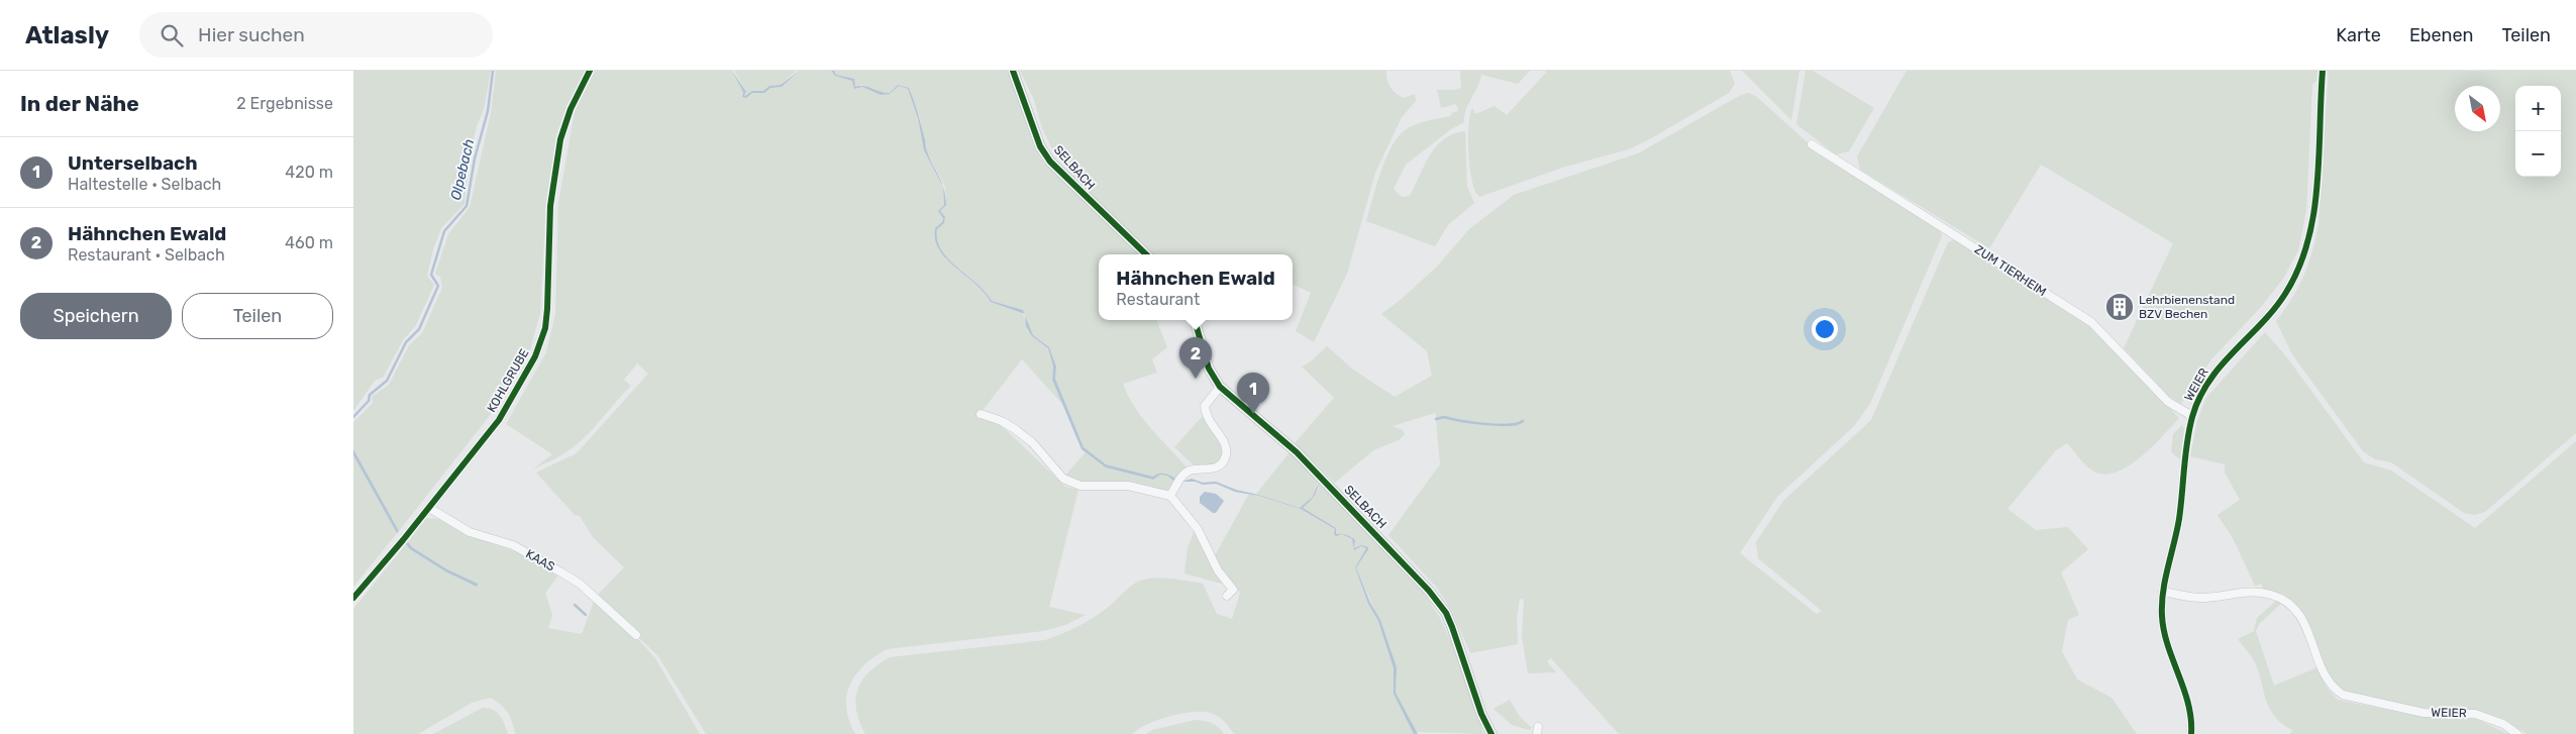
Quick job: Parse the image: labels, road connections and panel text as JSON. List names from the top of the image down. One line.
{"streets":{"street":["SELBACH","ZUM TIERHEIM","KOHLGRUBE","WEIER","KAAS"]},"crossings":[["ZUM TIERHEIM","WEIER"],["KOHLGRUBE","KAAS"]],"water":["Olpebach"],"places":{"building":["Lehrbienenstand BZV Bechen"]},"north":"bottom right","page":{"header":"Atlasly","search":"Hier suchen","nav":["Karte","Ebenen","Teilen"],"heading":["In der Nähe","2 Ergebnisse"],"map_buttons":["+","−"],"list":[{"mark":"1","name":"Unterselbach","note":"Haltestelle · Selbach","value":"420 m"},{"mark":"2","name":"Hähnchen Ewald","note":"Restaurant · Selbach","value":"460 m"}],"popup":["Hähnchen Ewald","Restaurant"],"buttons":["Speichern","Teilen"],"pins":["2","1"]}}
